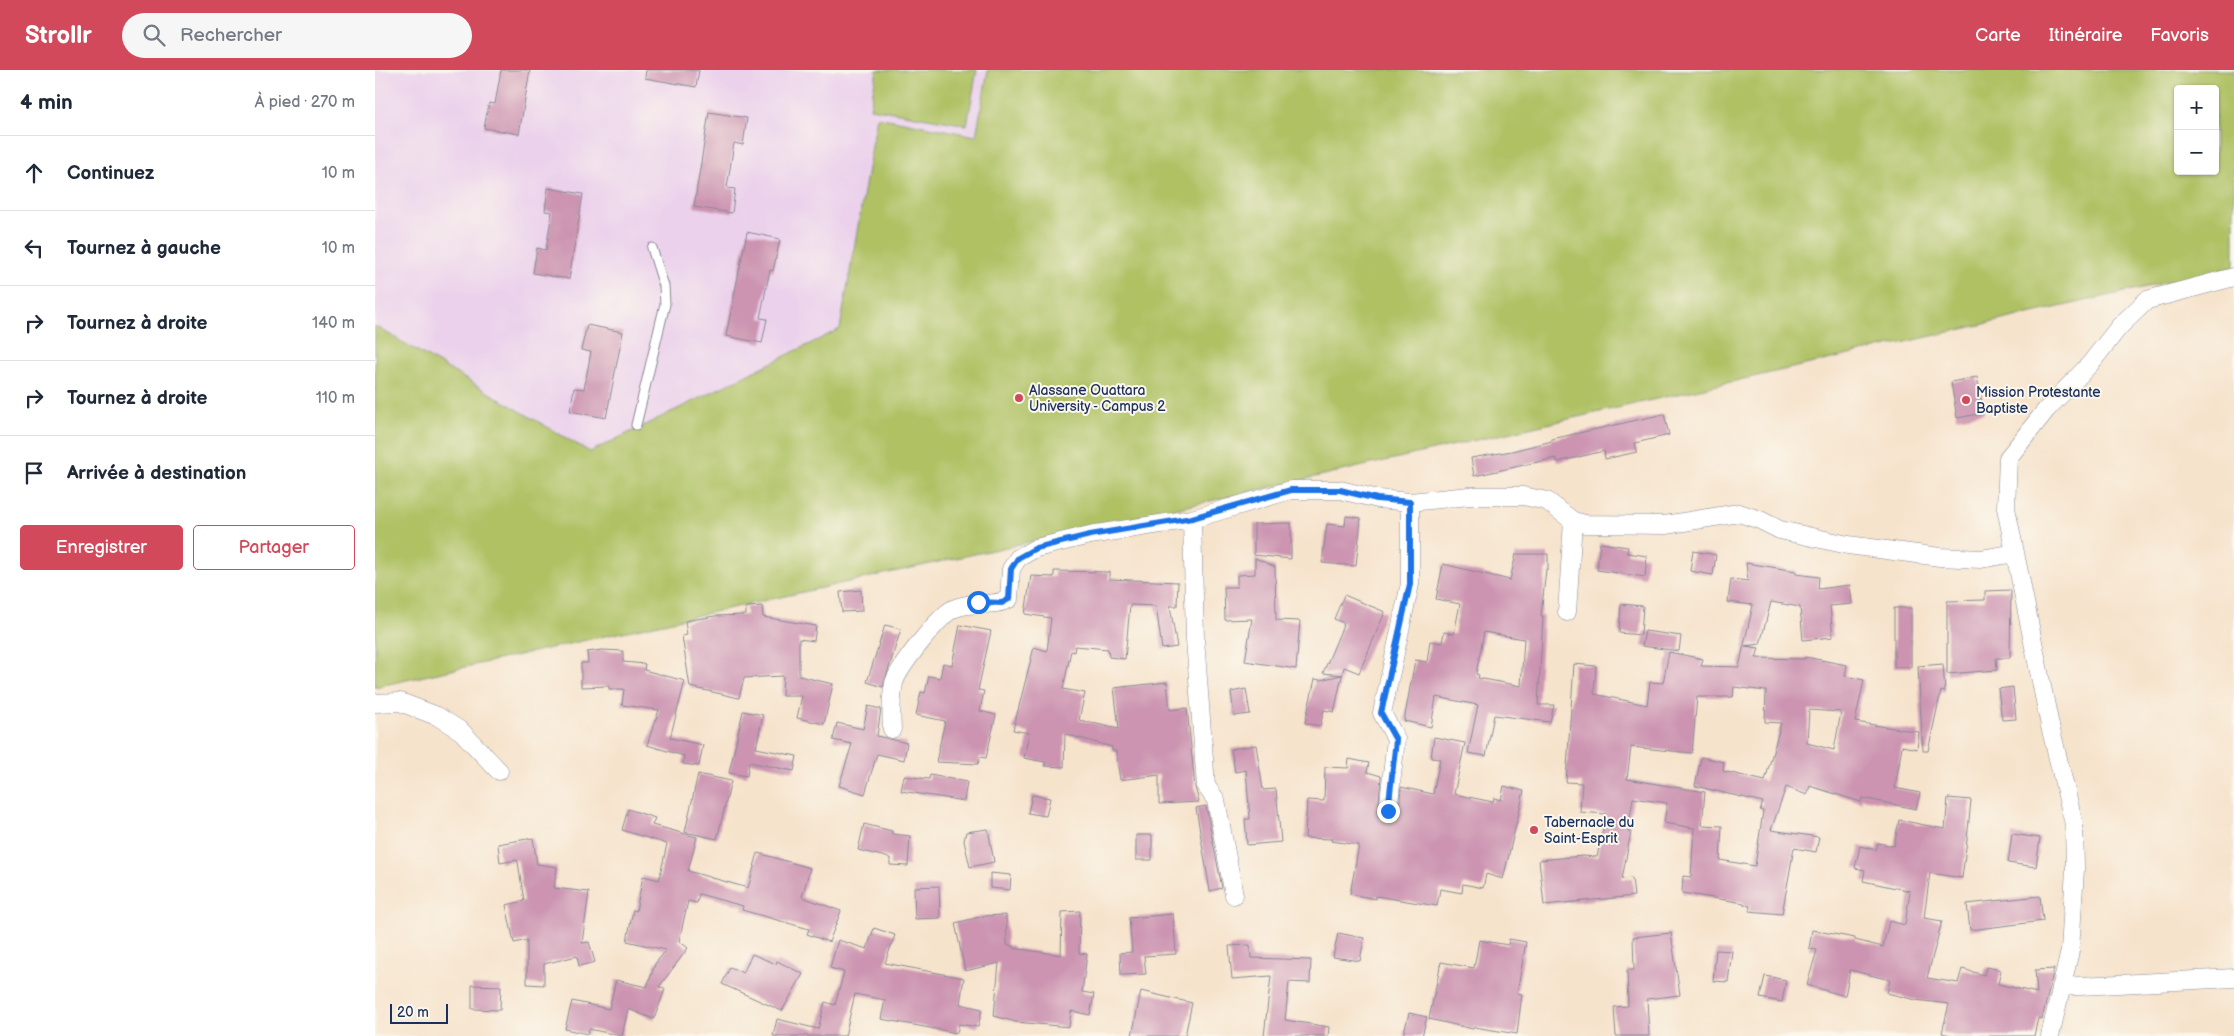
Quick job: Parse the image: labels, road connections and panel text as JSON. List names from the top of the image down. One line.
{"places":["Alassane Ouattara University - Campus 2","Mission Protestante Baptiste","Tabernacle du Saint-Esprit"],"scale_bar":"20 m","page":{"header":"Strollr","search":"Rechercher","nav":["Carte","Itinéraire","Favoris"],"heading":["4 min","À pied · 270 m"],"map_buttons":["+","−"],"list":[["Continuez","10 m"],["Tournez à gauche","10 m"],["Tournez à droite","140 m"],["Tournez à droite","110 m"],"Arrivée à destination"],"buttons":["Enregistrer","Partager"],"scale":"20 m"}}
